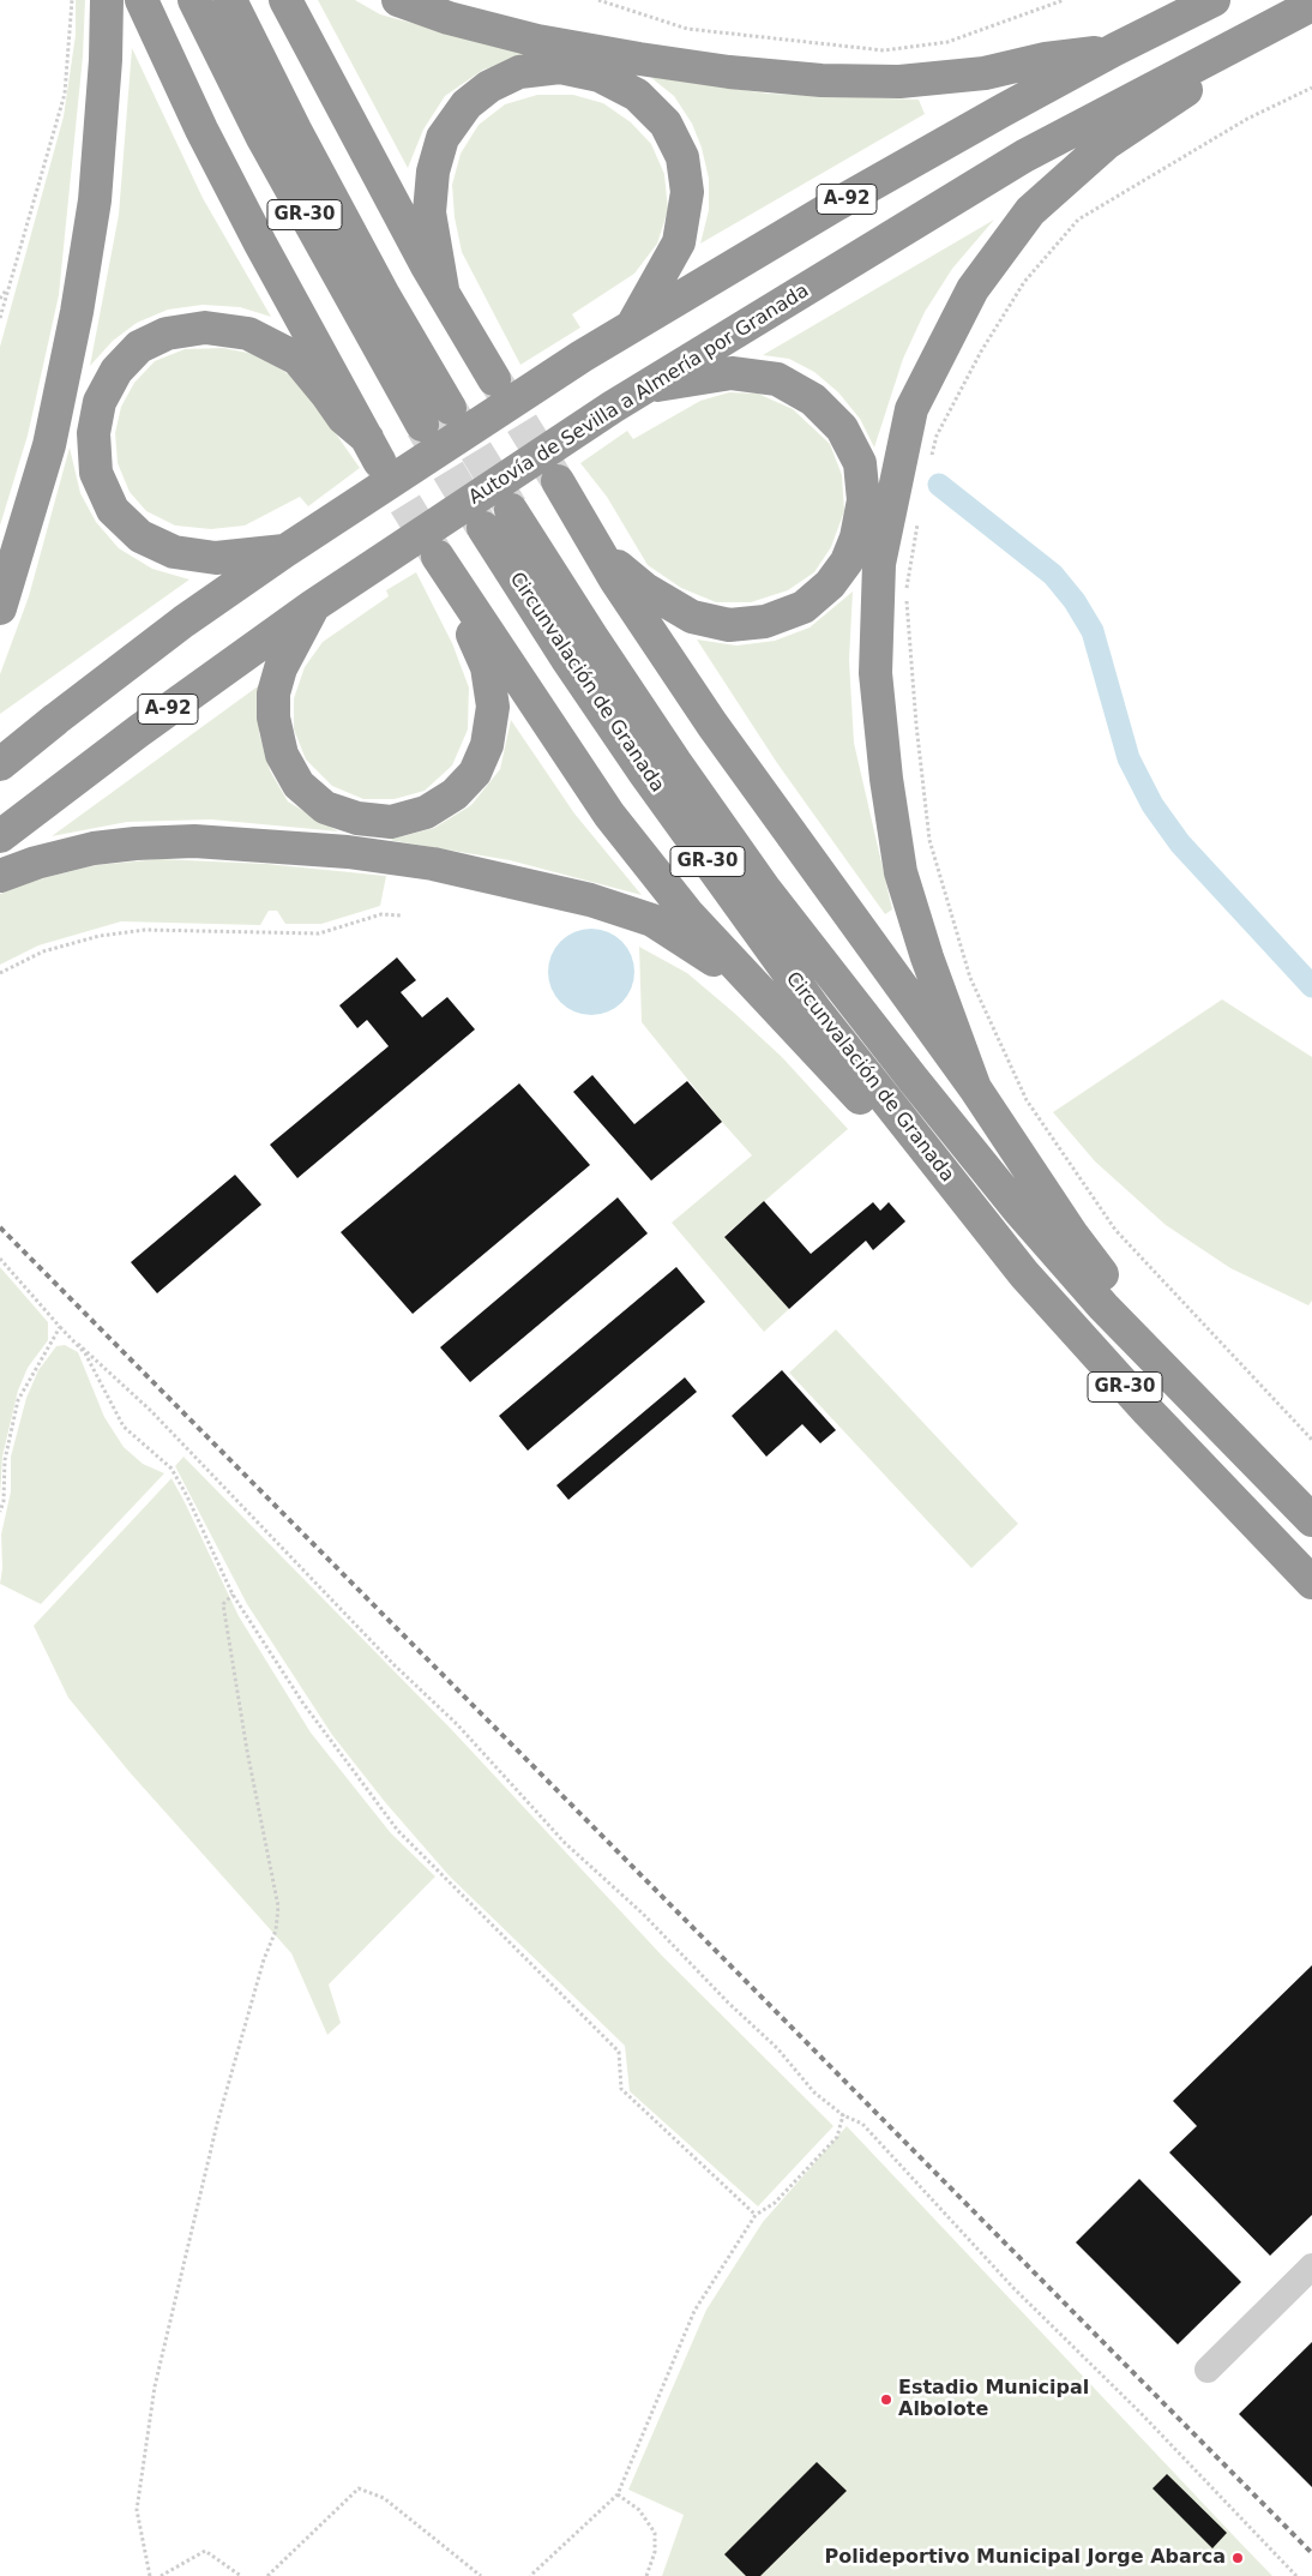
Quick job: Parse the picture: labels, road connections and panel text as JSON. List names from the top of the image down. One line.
{"streets":{"highway":["A-92","GR-30","Autovía de Sevilla a Almería por Granada","Circunvalación de Granada"]},"places":["Estadio Municipal Albolote","Polideportivo Municipal Jorge Abarca"]}
